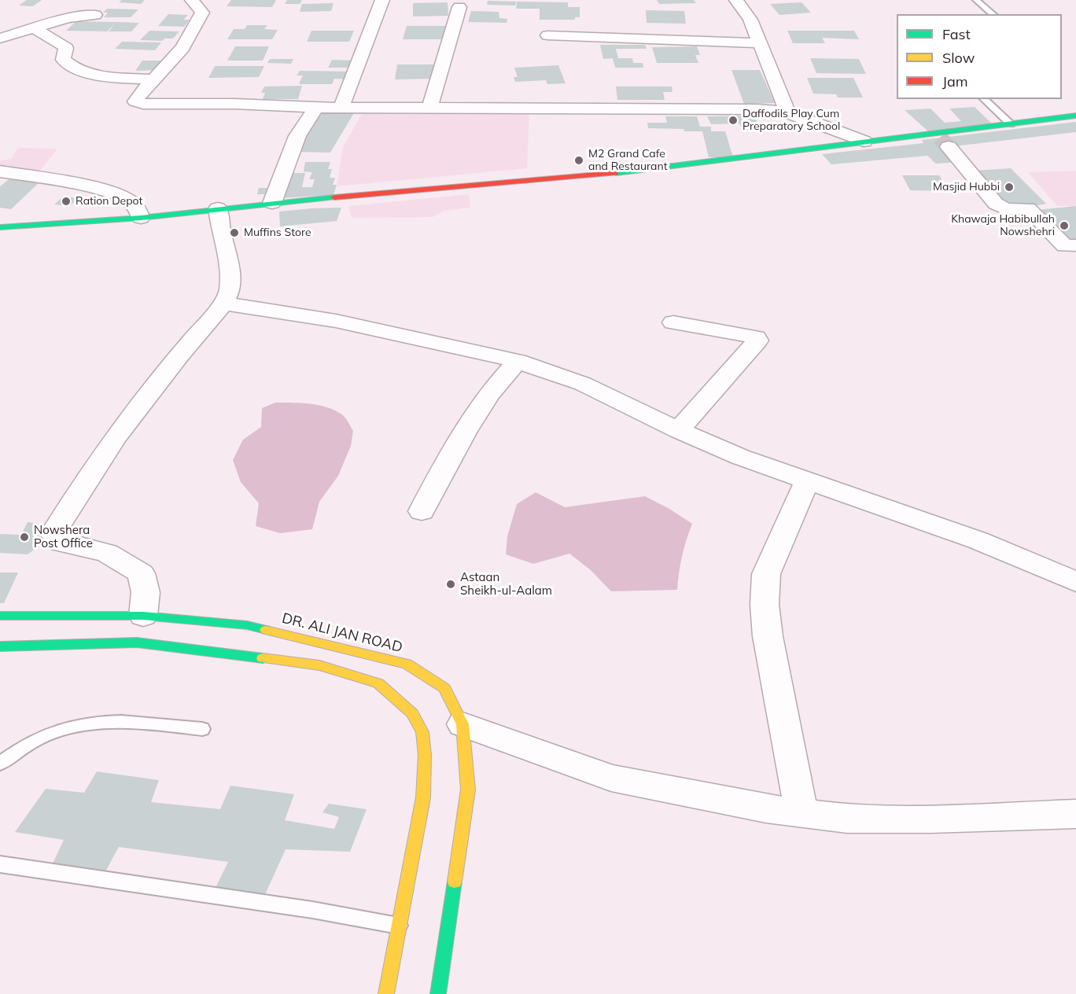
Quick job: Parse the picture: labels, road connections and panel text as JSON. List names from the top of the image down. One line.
{"streets":{"main road":["DR. ALI JAN ROAD"]},"places":["Daffodils Play Cum Preparatory School","M2 Grand Cafe and Restaurant","Masjid Hubbi","Ration Depot","Khawaja Habibullah Nowshehri","Muffins Store","Nowshera Post Office","Astaan Sheikh-ul-Aalam"],"legend":["Fast","Slow","Jam"]}
